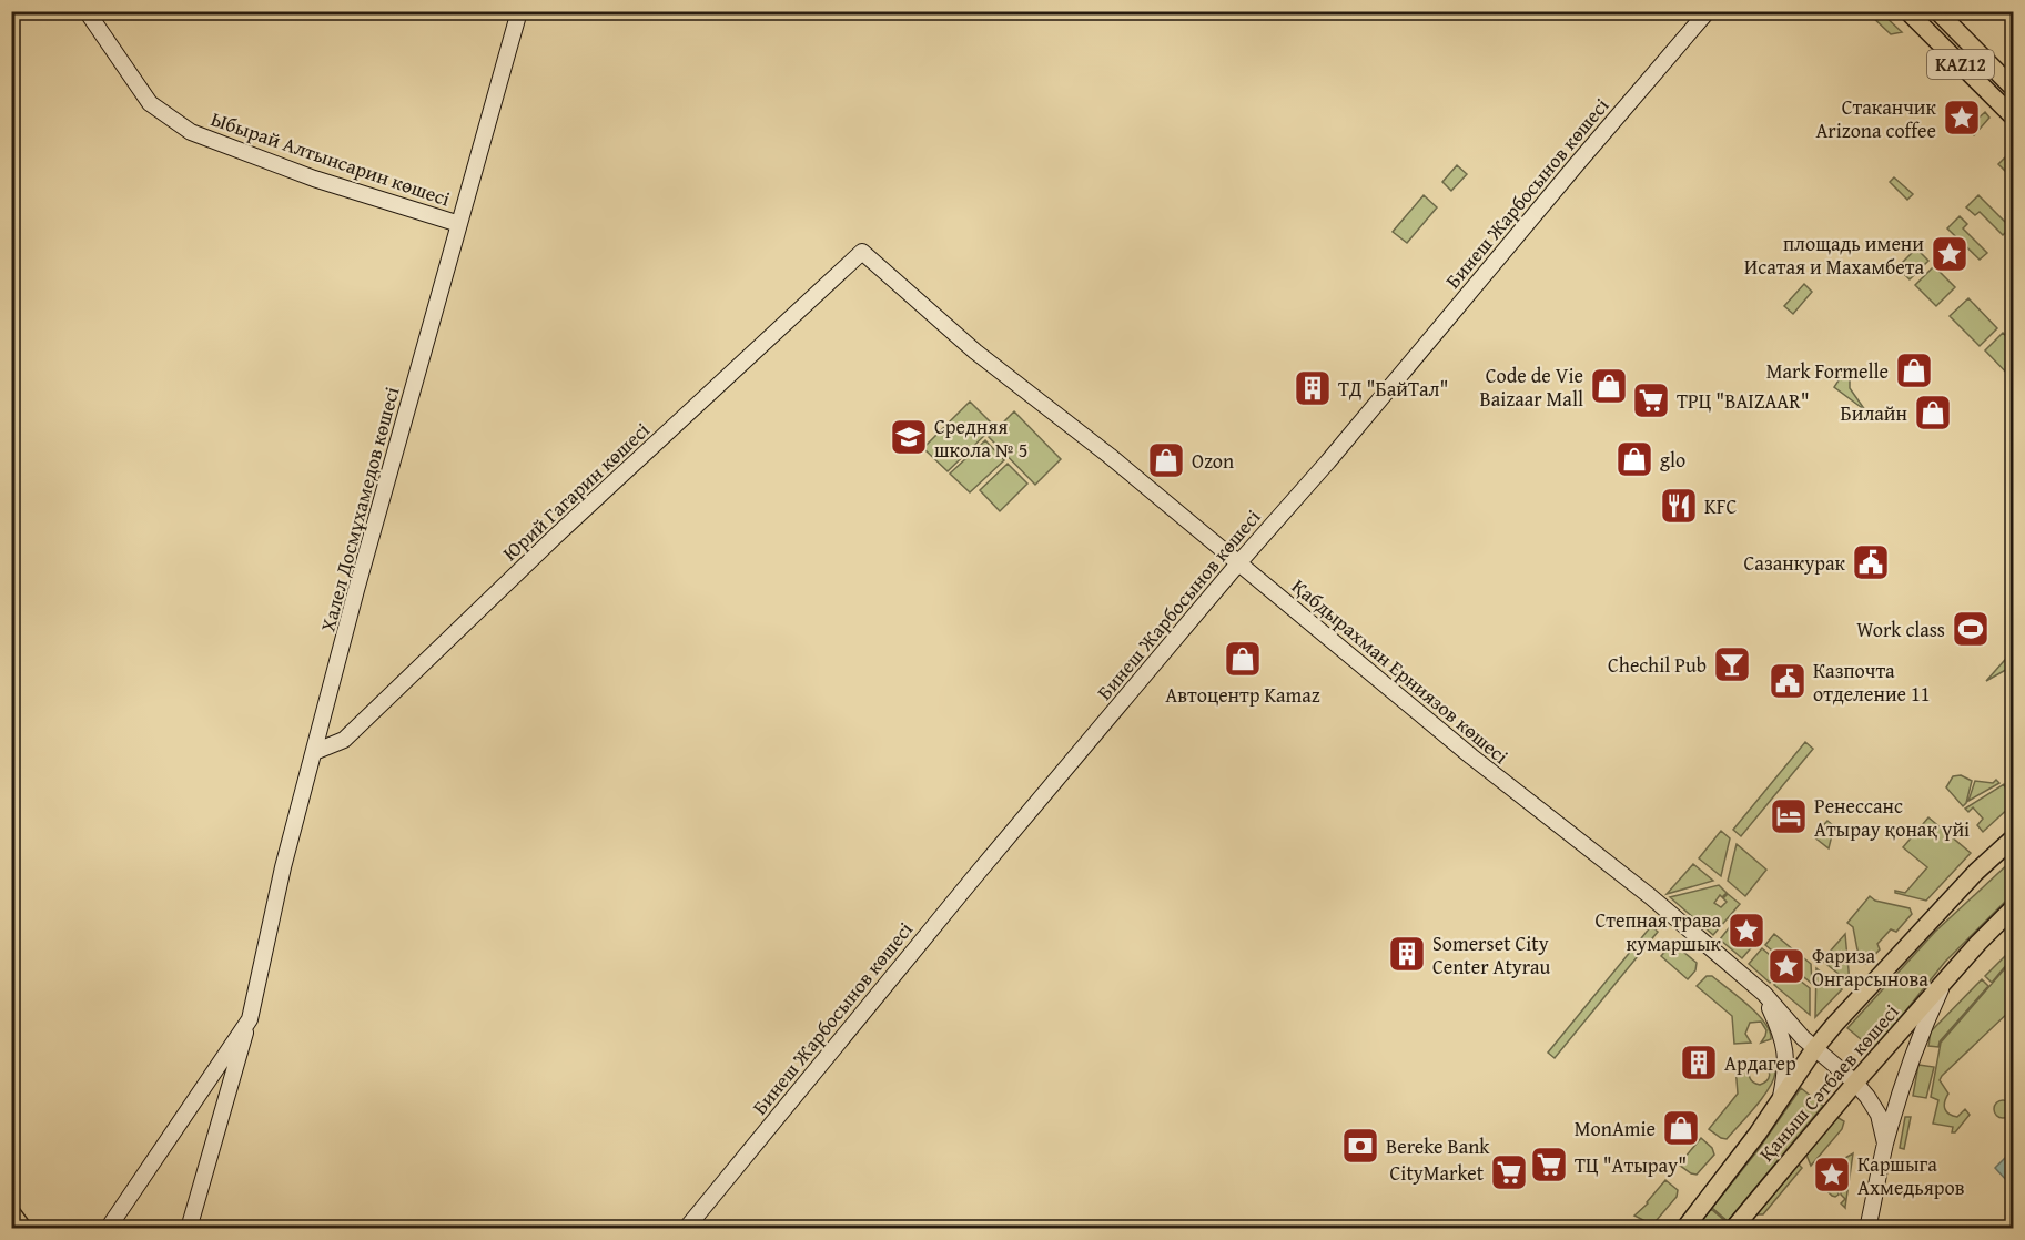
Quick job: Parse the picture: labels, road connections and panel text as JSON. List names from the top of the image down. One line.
{"streets":{"main road":["KAZ12","Қаныш Сәтбаев көшесі"],"street":["Ыбырай Алтынсарин көшесі","Бинеш Жарбосынов көшесі","Юрий Гагарин көшесі","Халел Досмұхамедов көшесі","Қабдырахман Ерниязов көшесі"]},"crossings":[["Ыбырай Алтынсарин көшесі","Халел Досмұхамедов көшесі"],["Бинеш Жарбосынов көшесі","Қабдырахман Ерниязов көшесі"],["Юрий Гагарин көшесі","Халел Досмұхамедов көшесі"],["Юрий Гагарин көшесі","Қабдырахман Ерниязов көшесі"],["Қабдырахман Ерниязов көшесі","Қаныш Сәтбаев көшесі"]],"places":{"place":["Стаканчик Arizona coffee","площадь имени Исатая и Махамбета","Степная трава кумаршык","Фариза Онгарсынова","Каршыга Ахмедьяров"],"shop":["Mark Formelle","Code de Vie Baizaar Mall","Билайн","glo","Ozon","Автоцентр Kamaz","MonAmie"],"building":["ТД \"БайТал\"","Somerset City Center Atyrau","Ардагер"],"supermarket":["ТРЦ \"BAIZAAR\"","ТЦ \"Атырау\"","CityMarket"],"school or university":["Средняя школа № 5"],"restaurant":["KFC"],"public building":["Сазанкурак","Казпочта отделение 11"],"sports":["Work class"],"bar":["Chechil Pub"],"hotel":["Ренессанс Атырау қонақ үйі"],"bank":["Bereke Bank"]}}
